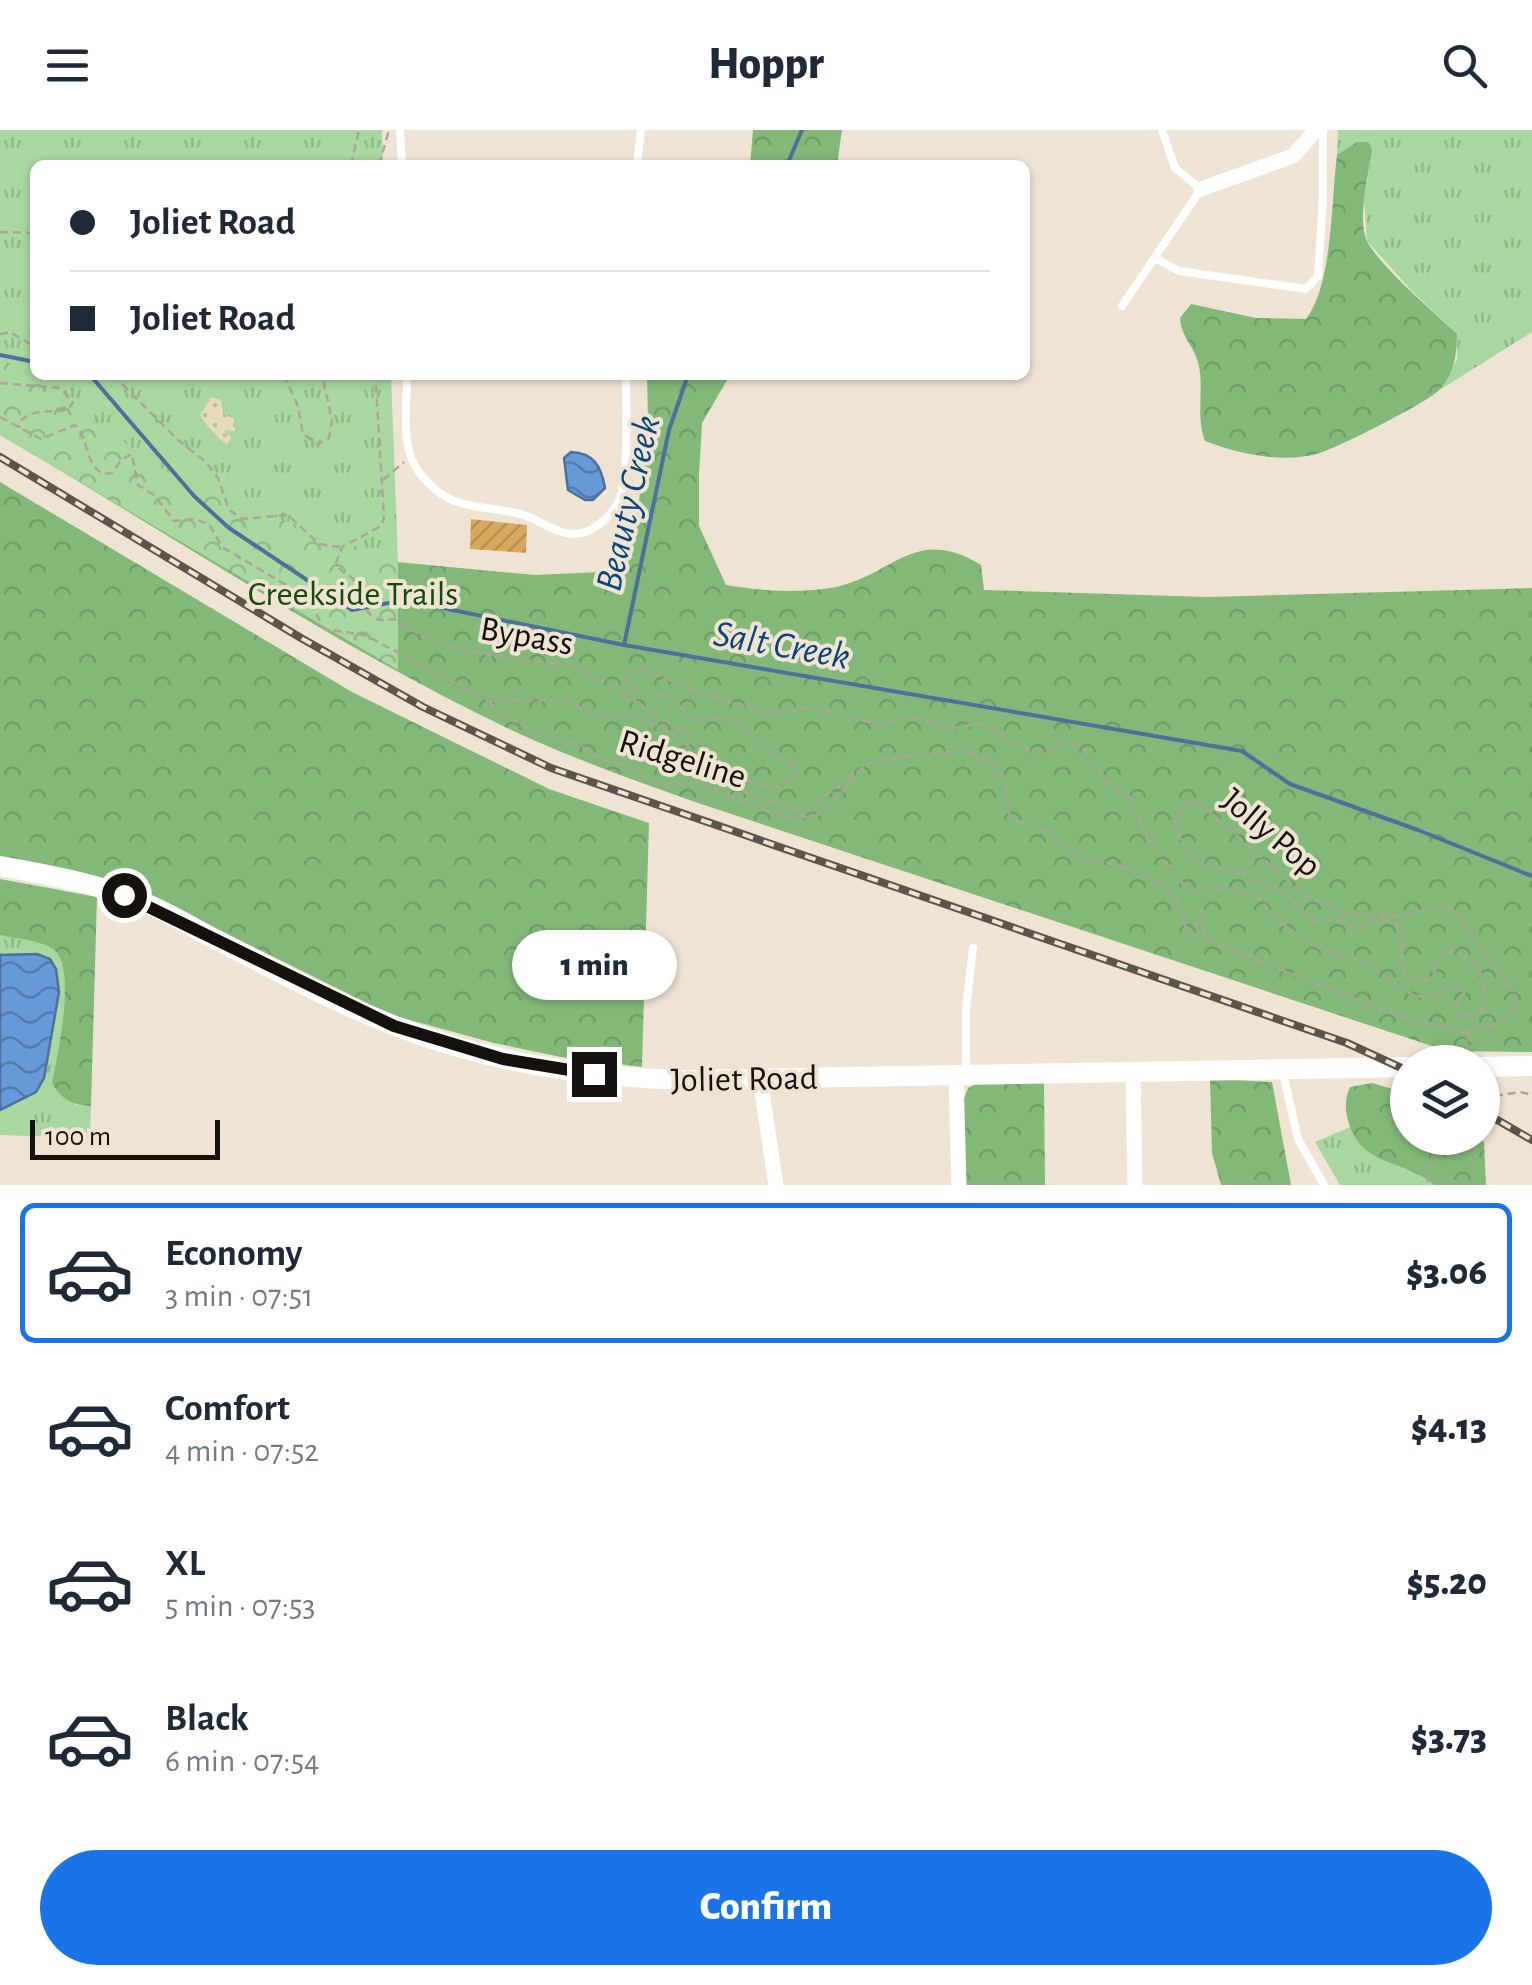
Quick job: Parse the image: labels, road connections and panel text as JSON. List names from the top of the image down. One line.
{"streets":{"main road":["Joliet Road"],"path":["Bypass","Ridgeline","Jolly Pop"]},"crossings":[["Bypass","Jolly Pop"]],"water":["Beauty Creek","Salt Creek"],"parks":["Creekside Trails"],"scale_bar":"100 m","page":{"header":"Hoppr","banner":["Joliet Road","Joliet Road"],"bubble":"1 min","scale":"100 m","list":[{"name":"Economy","note":"3 min · 07:51","value":"$3.06"},{"name":"Comfort","note":"4 min · 07:52","value":"$4.13"},{"name":"XL","note":"5 min · 07:53","value":"$5.20"},{"name":"Black","note":"6 min · 07:54","value":"$3.73"}],"buttons":"Confirm"}}
